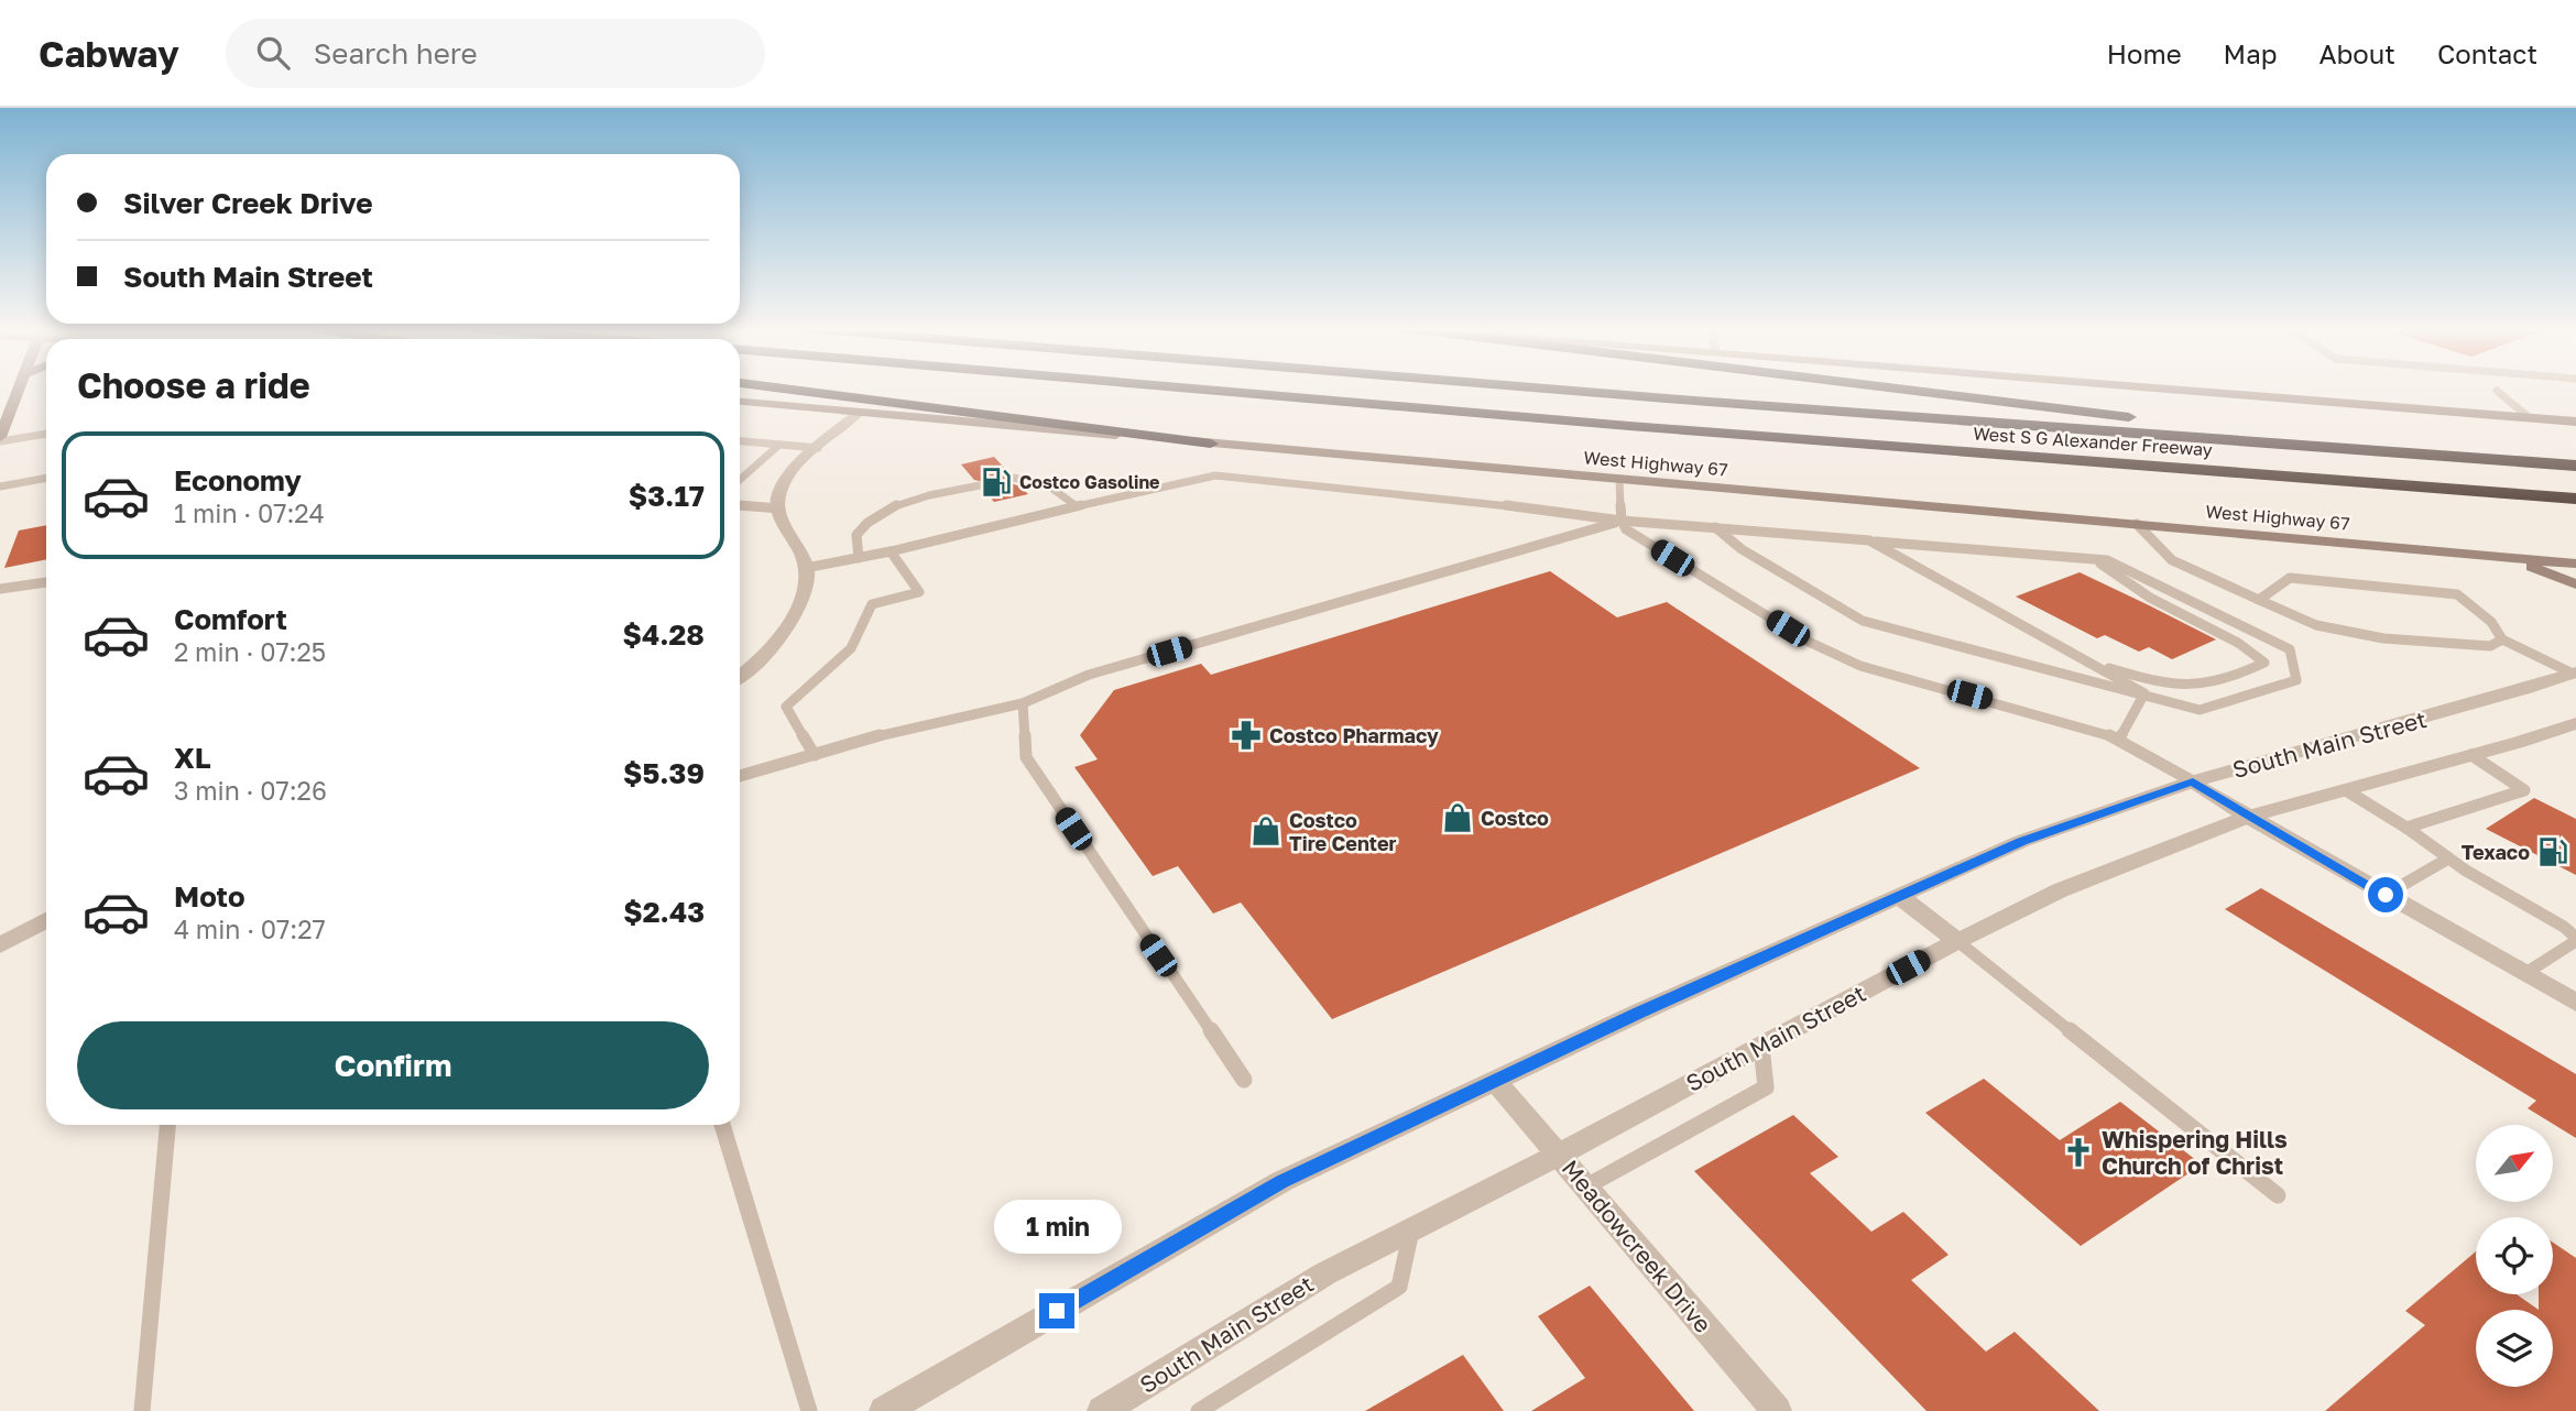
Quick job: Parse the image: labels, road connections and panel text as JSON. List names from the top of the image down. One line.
{"streets":{"highway":["West S G Alexander Freeway"],"main road":["West Highway 67"],"street":["South Main Street","Meadowcreek Drive"]},"crossings":[["South Main Street","Meadowcreek Drive"]],"places":{"fuel station":["Costco Gasoline","Texaco"],"pharmacy":["Costco Pharmacy"],"shop":["Costco","Costco Tire Center"],"church":["Whispering Hills Church of Christ"]},"north":"top right","page":{"header":"Cabway","search":"Search here","nav":["Home","Map","About","Contact"],"banner":["Silver Creek Drive","South Main Street"],"heading":"Choose a ride","list":[{"name":"Economy","note":"1 min · 07:24","value":"$3.17"},{"name":"Comfort","note":"2 min · 07:25","value":"$4.28"},{"name":"XL","note":"3 min · 07:26","value":"$5.39"},{"name":"Moto","note":"4 min · 07:27","value":"$2.43"}],"buttons":"Confirm","bubble":"1 min"}}
